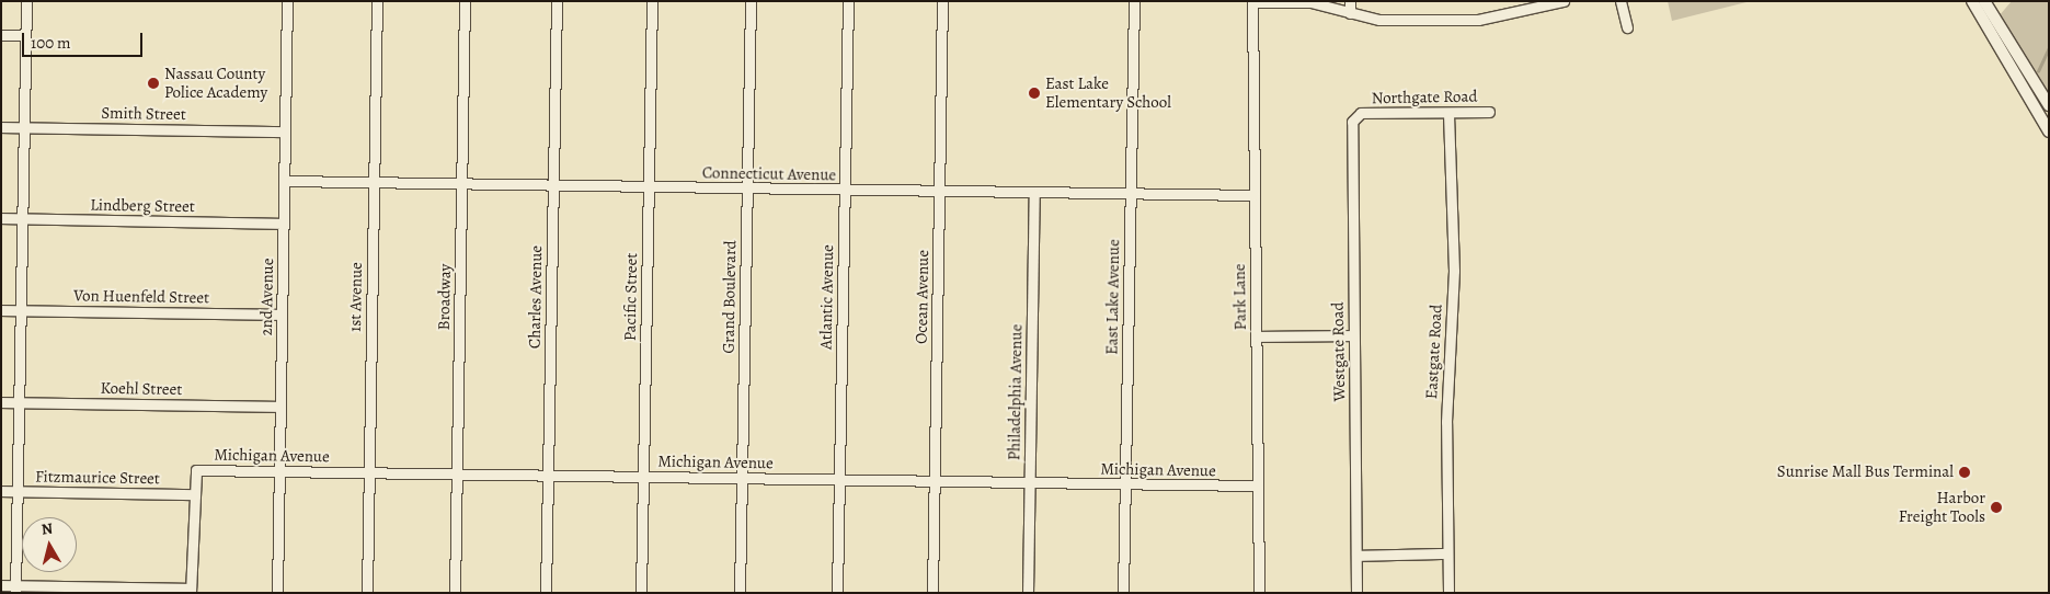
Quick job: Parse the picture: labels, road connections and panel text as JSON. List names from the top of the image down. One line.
{"streets":{"street":["Northgate Road","Smith Street","Connecticut Avenue","Lindberg Street","Von Huenfeld Street","2nd Avenue","1st Avenue","Broadway","Charles Avenue","Pacific Street","Grand Boulevard","Atlantic Avenue","Ocean Avenue","East Lake Avenue","Park Lane","Westgate Road","Eastgate Road","Koehl Street","Philadelphia Avenue","Michigan Avenue","Fitzmaurice Street"]},"crossings":[["Northgate Road","Westgate Road"],["Northgate Road","Eastgate Road"],["Smith Street","2nd Avenue"],["Connecticut Avenue","2nd Avenue"],["Connecticut Avenue","1st Avenue"],["Connecticut Avenue","Broadway"],["Connecticut Avenue","Charles Avenue"],["Connecticut Avenue","Pacific Street"],["Connecticut Avenue","Grand Boulevard"],["Connecticut Avenue","Atlantic Avenue"],["Connecticut Avenue","Ocean Avenue"],["Connecticut Avenue","East Lake Avenue"],["Connecticut Avenue","Park Lane"],["Connecticut Avenue","Philadelphia Avenue"],["Lindberg Street","2nd Avenue"],["Von Huenfeld Street","2nd Avenue"],["2nd Avenue","Koehl Street"],["2nd Avenue","Michigan Avenue"],["1st Avenue","Michigan Avenue"],["Broadway","Michigan Avenue"],["Charles Avenue","Michigan Avenue"],["Pacific Street","Michigan Avenue"],["Grand Boulevard","Michigan Avenue"],["Atlantic Avenue","Michigan Avenue"],["Ocean Avenue","Michigan Avenue"],["East Lake Avenue","Michigan Avenue"],["Park Lane","Michigan Avenue"],["Philadelphia Avenue","Michigan Avenue"],["Michigan Avenue","Fitzmaurice Street"]],"places":["Nassau County Police Academy","East Lake Elementary School","Sunrise Mall Bus Terminal","Harbor Freight Tools"],"scale_bar":"100 m","north":"top"}
